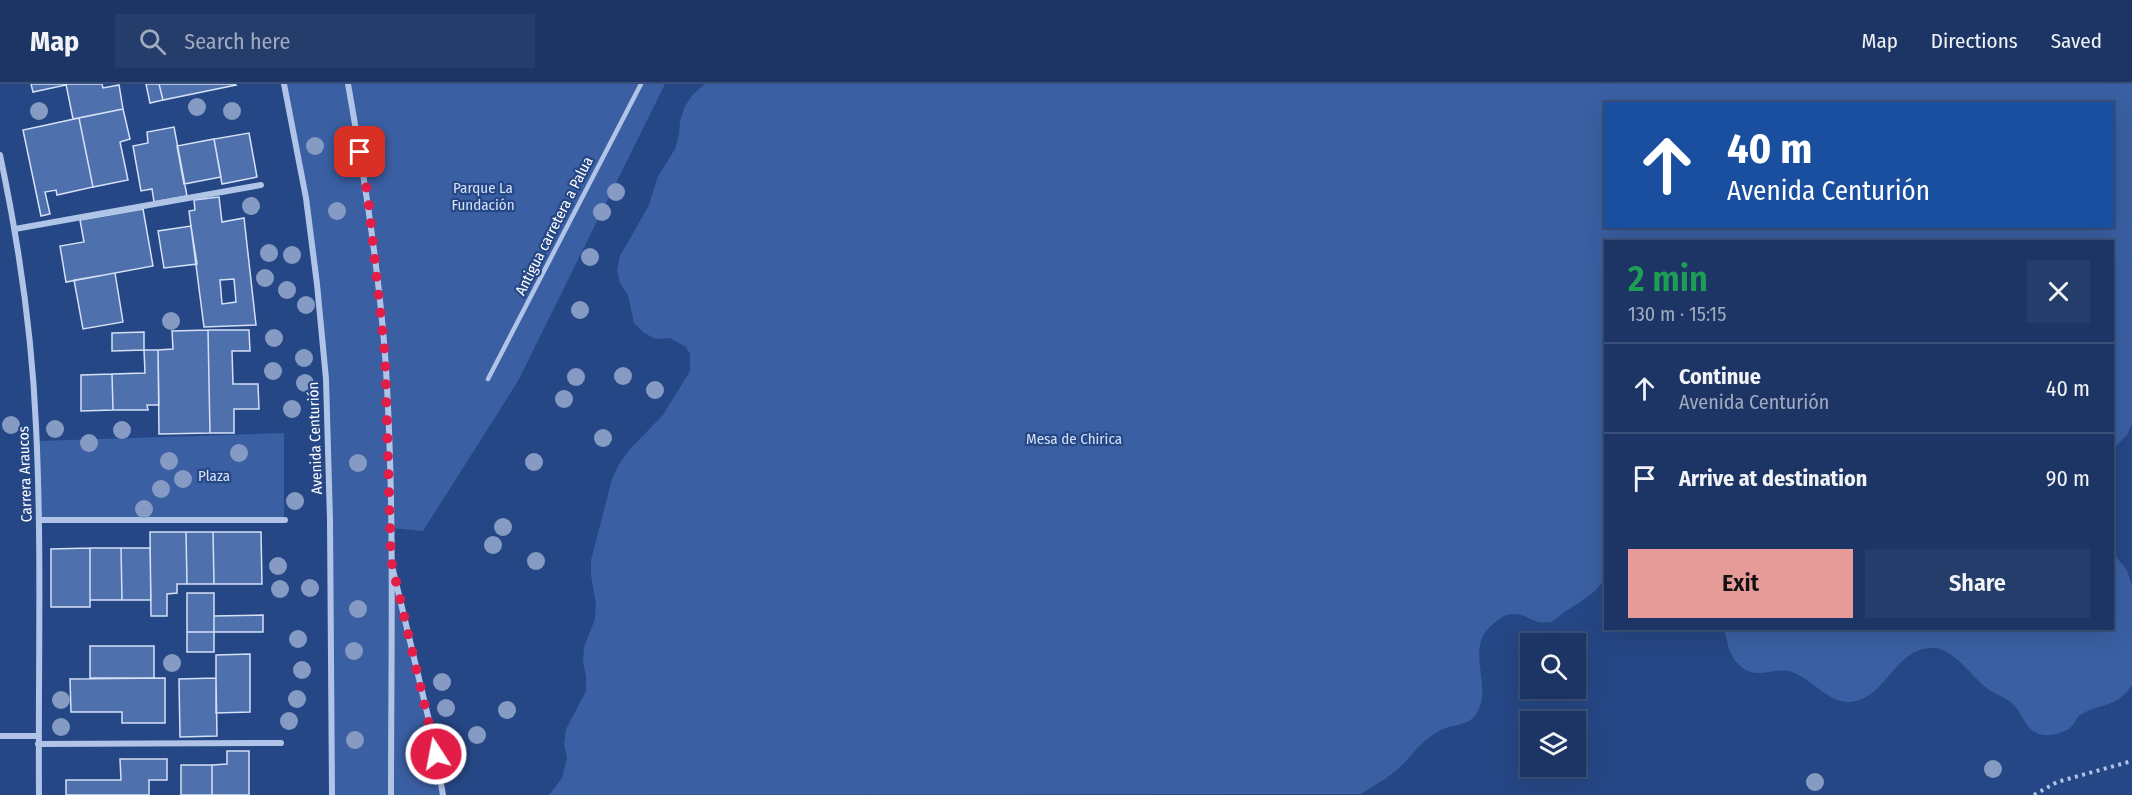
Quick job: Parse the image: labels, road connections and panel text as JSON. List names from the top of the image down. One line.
{"streets":{"street":["Avenida Centurión","Carrera Araucos"],"lane":["Antigua carretera a Palua"]},"parks":["Parque La Fundación","Mesa de Chirica","Plaza"],"page":{"header":"Map","search":"Search here","nav":["Map","Directions","Saved"],"turn":["40 m","Avenida Centurión"],"heading":["2 min","130 m · 15:15"],"list":[{"name":"Continue","note":"Avenida Centurión","value":"40 m"},{"name":"Arrive at destination","value":"90 m"}],"buttons":["Exit","Share"]}}
